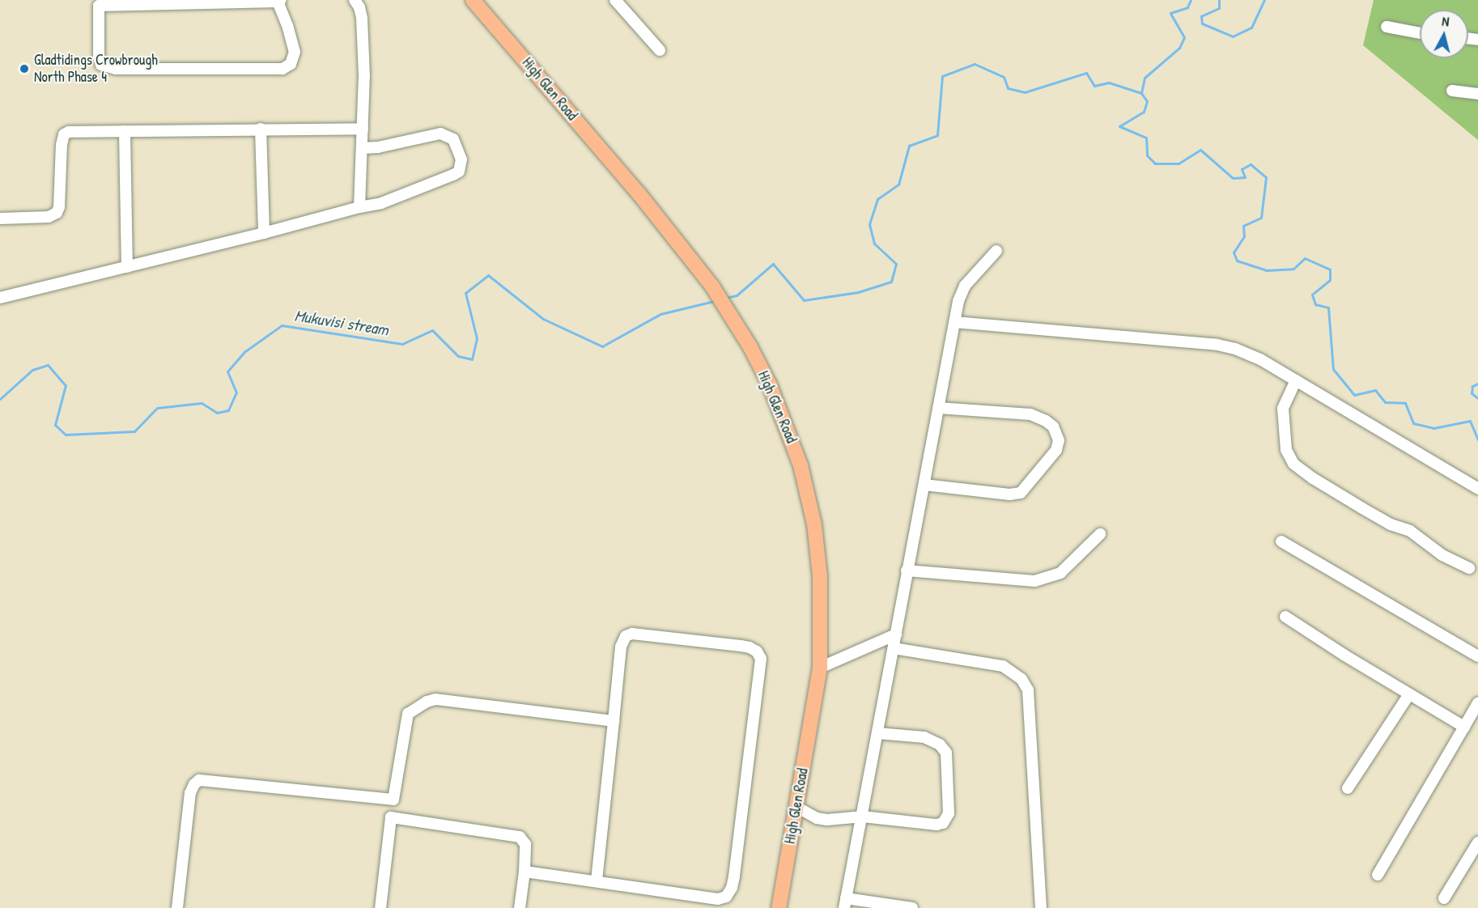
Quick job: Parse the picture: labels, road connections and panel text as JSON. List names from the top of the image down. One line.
{"streets":{"main road":["High Glen Road"]},"water":["Mukuvisi stream"],"places":["Gladtidings Crowbrough North Phase 4"],"north":"top"}
